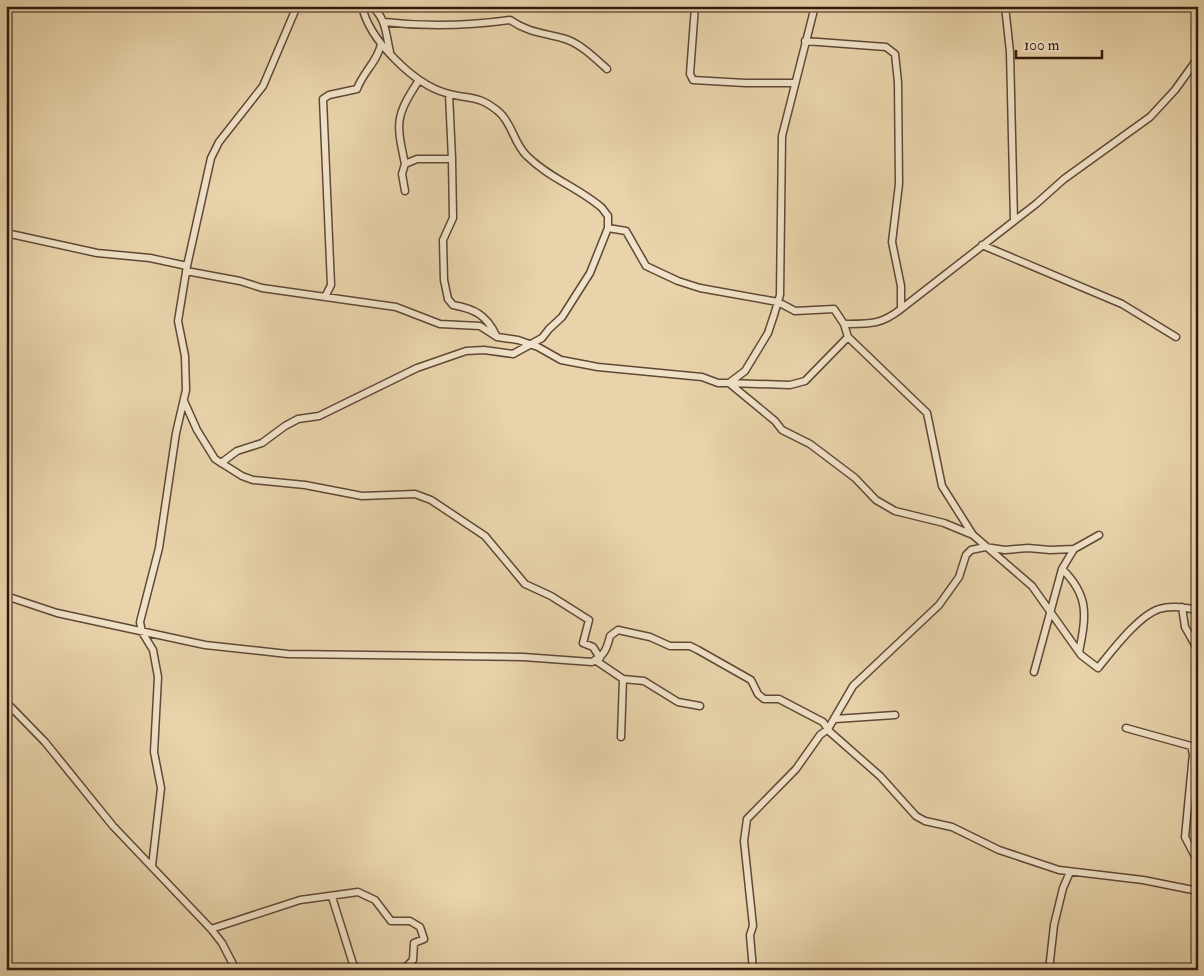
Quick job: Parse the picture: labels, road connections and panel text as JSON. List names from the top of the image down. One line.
{"scale_bar":"100 m"}
